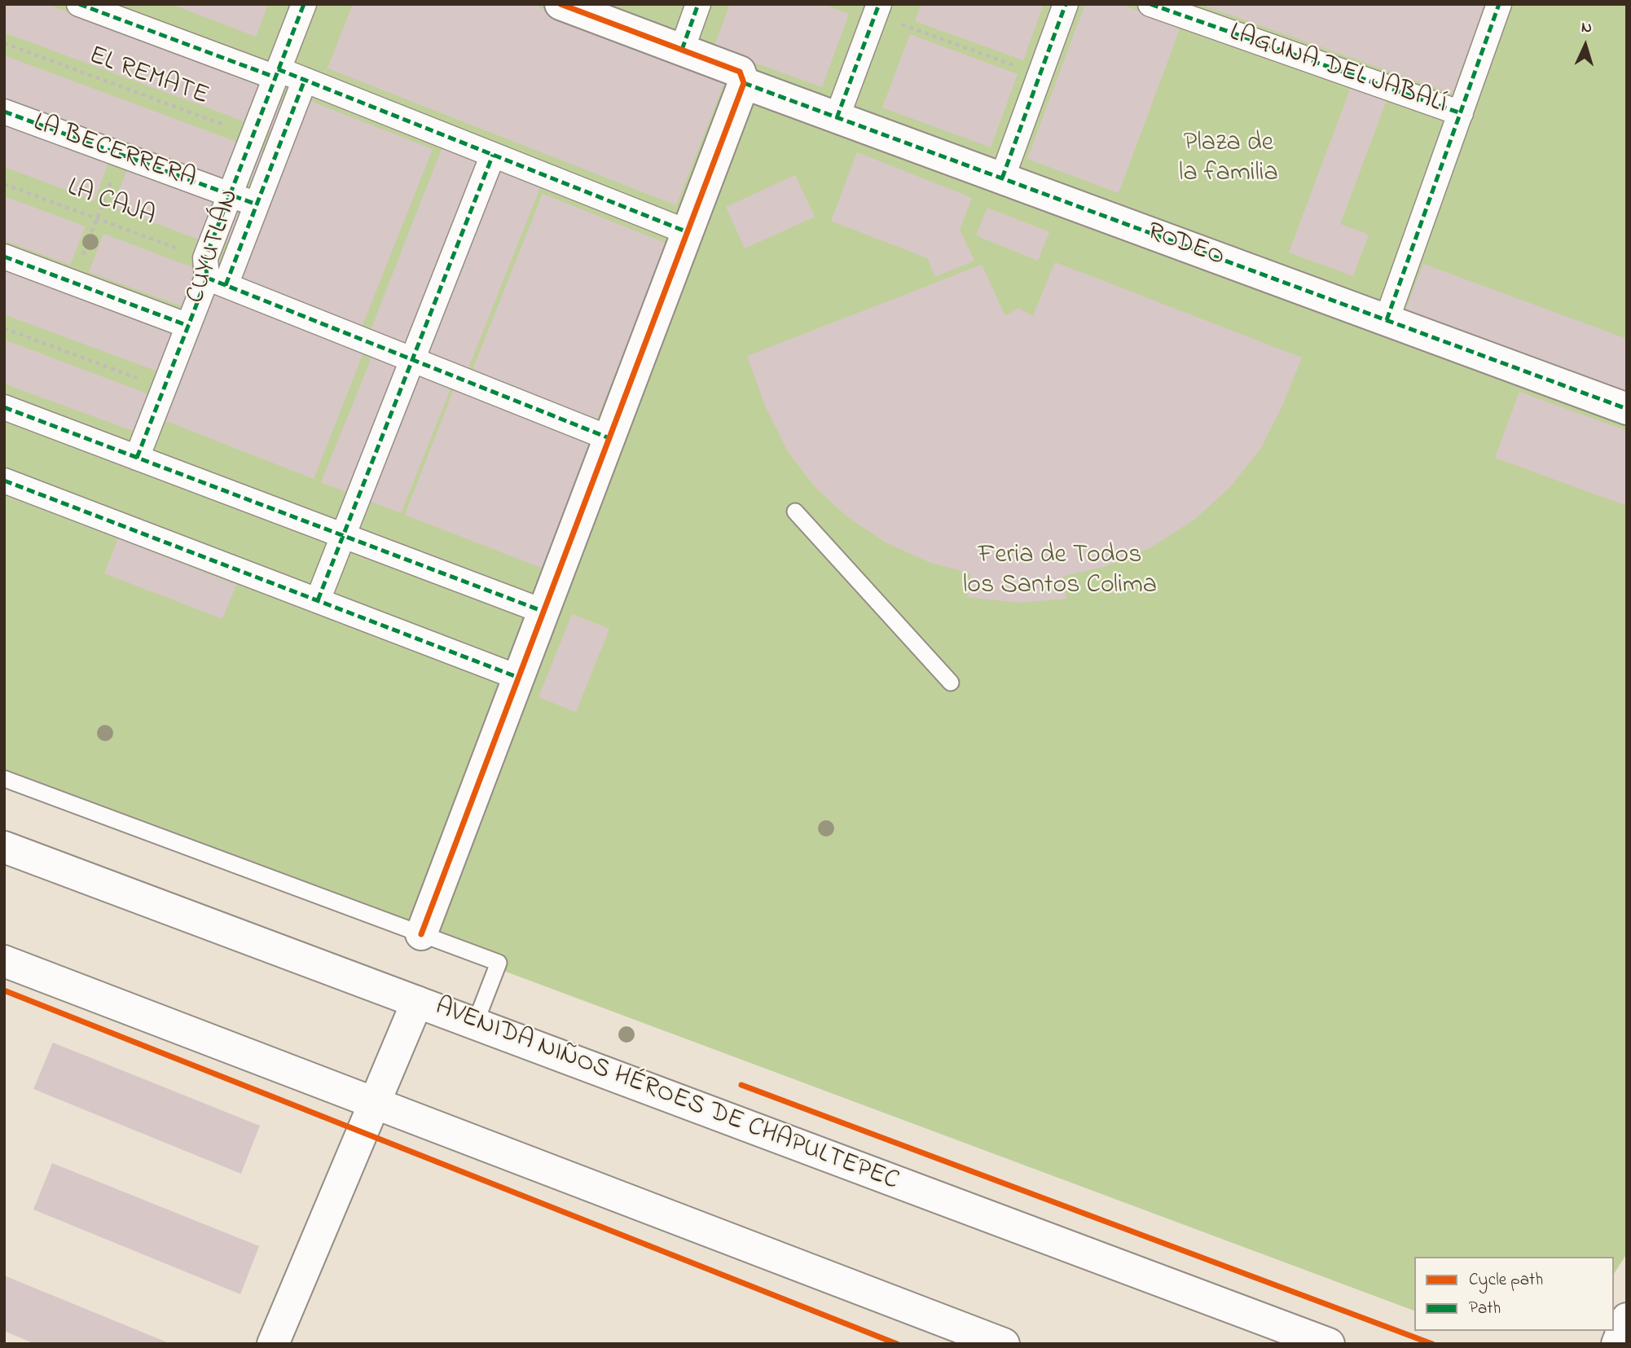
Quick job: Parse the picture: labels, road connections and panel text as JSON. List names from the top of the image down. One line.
{"streets":{"main road":["RODEO","AVENIDA NIÑOS HÉROES DE CHAPULTEPEC"],"street":["LAGUNA DEL JABALÍ","LA BECERRERA","CUYUTLÁN"],"path":["EL REMATE","LA CAJA"]},"crossings":[["EL REMATE","CUYUTLÁN"],["LA BECERRERA","CUYUTLÁN"],["LA CAJA","CUYUTLÁN"]],"parks":["Plaza de la familia","Feria de Todos los Santos Colima"],"legend":["Cycle path","Path"],"north":"top"}
